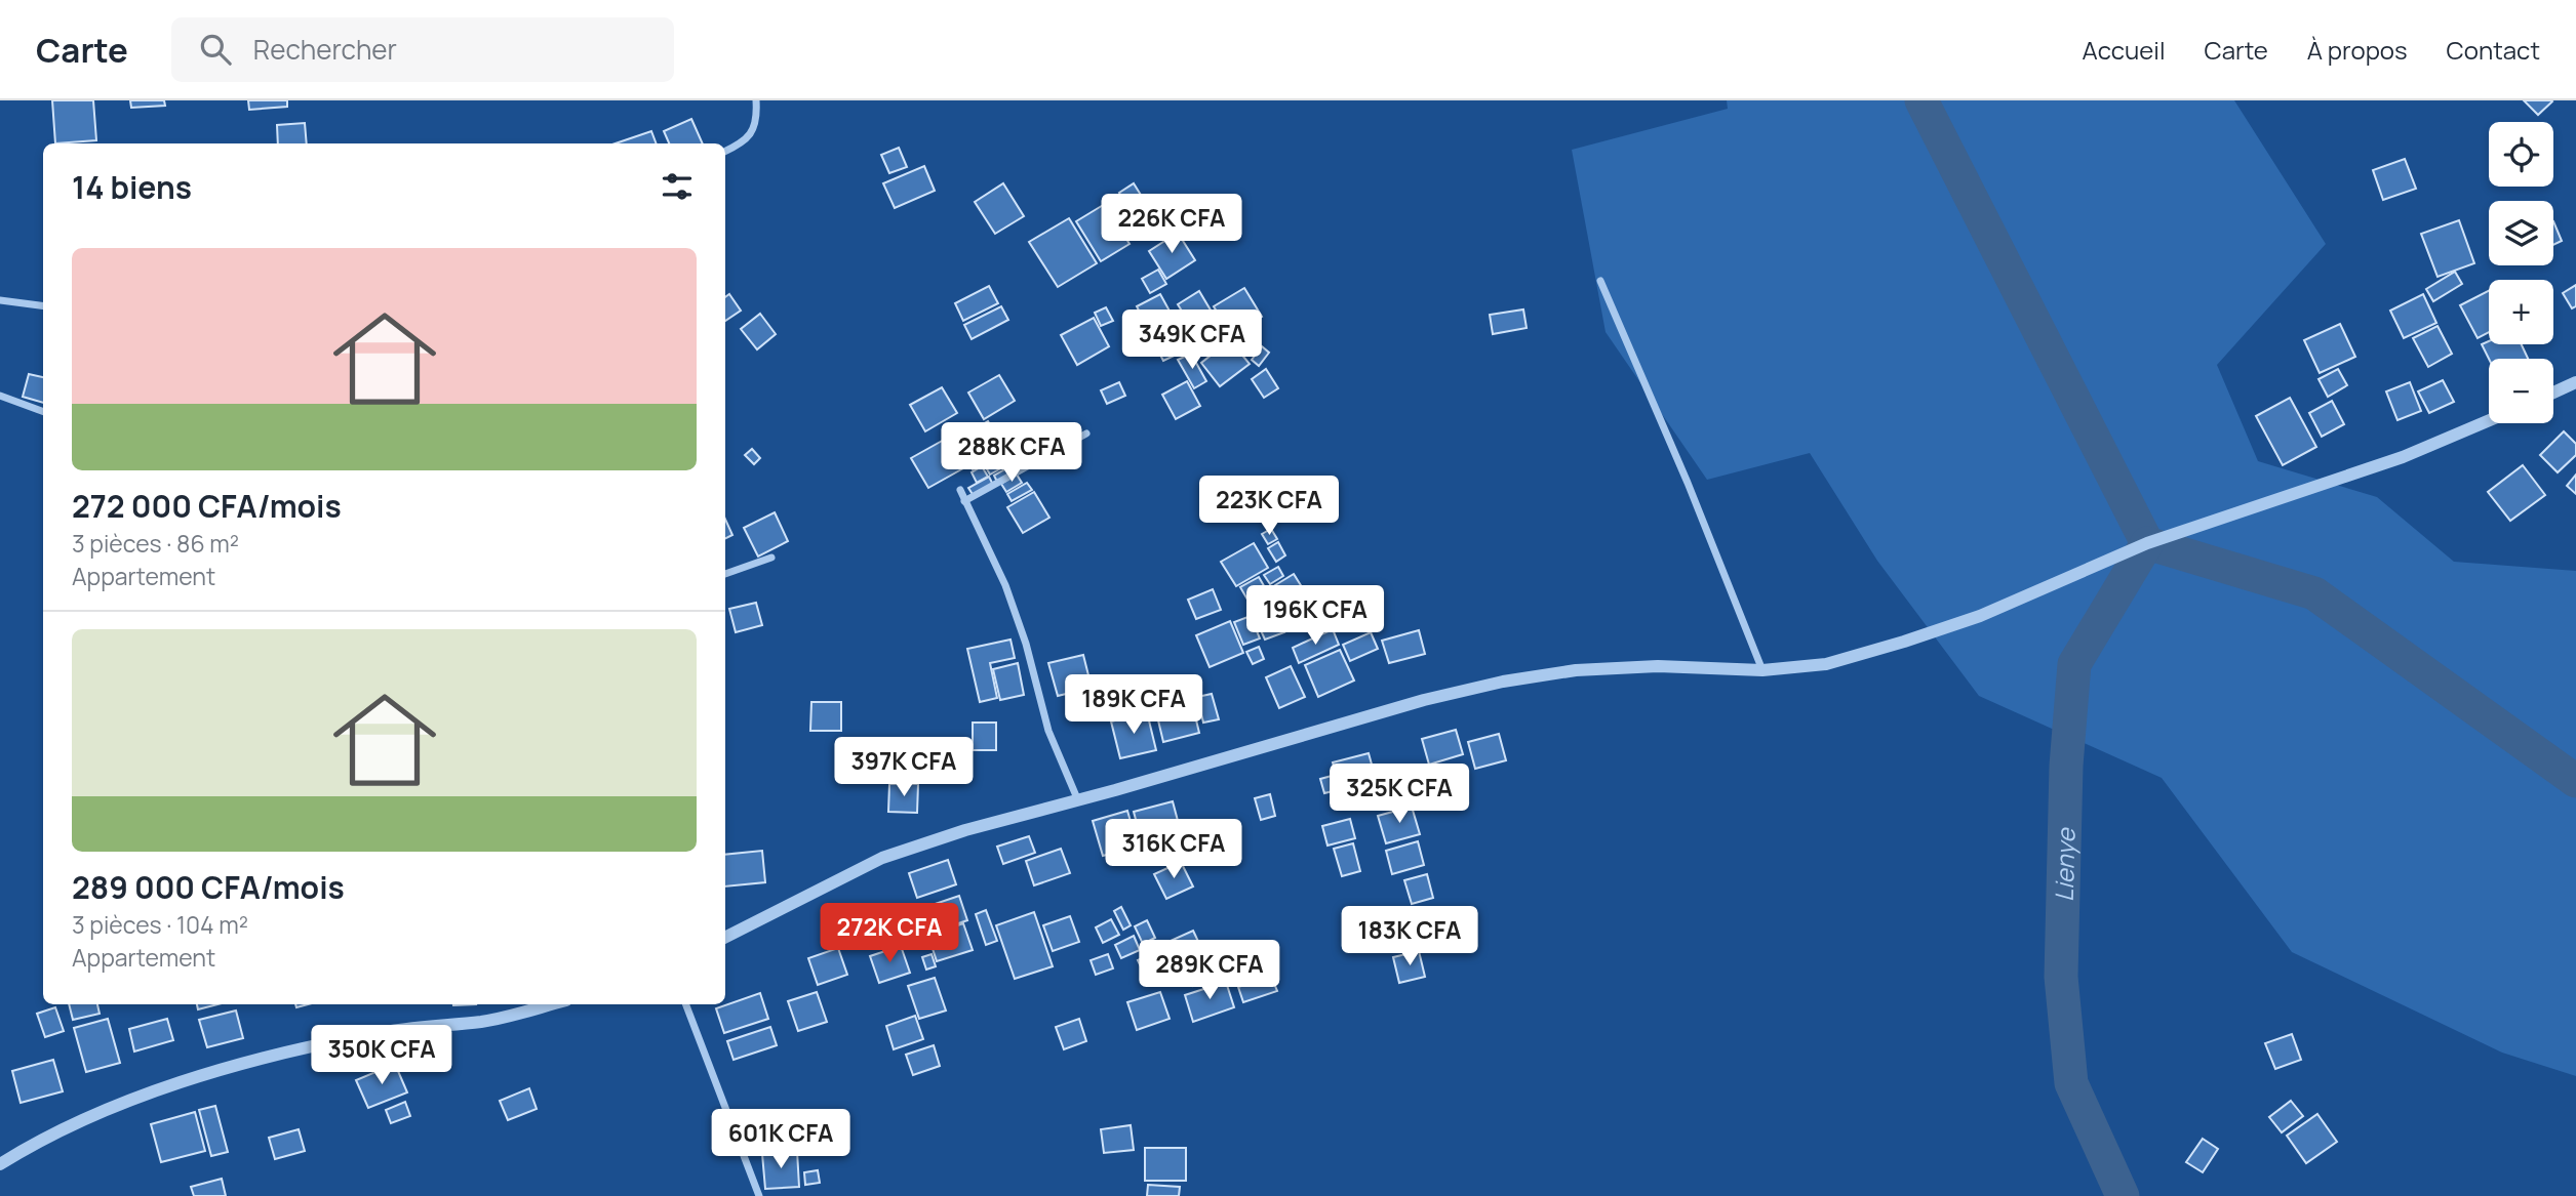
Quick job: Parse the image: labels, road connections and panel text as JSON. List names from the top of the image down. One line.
{"water":["Lienye"],"page":{"header":"Carte","search":"Rechercher","nav":["Accueil","Carte","À propos","Contact"],"map_buttons":["+","−"],"heading":"14 biens","price":["226K CFA","349K CFA","288K CFA","223K CFA","196K CFA","189K CFA","397K CFA","325K CFA","316K CFA","272K CFA","183K CFA","289K CFA","350K CFA","601K CFA"],"list":[{"name":"272 000 CFA/mois","note":"3 pièces · 86 m² · Appartement"},{"name":"289 000 CFA/mois","note":"3 pièces · 104 m² · Appartement"}]}}
